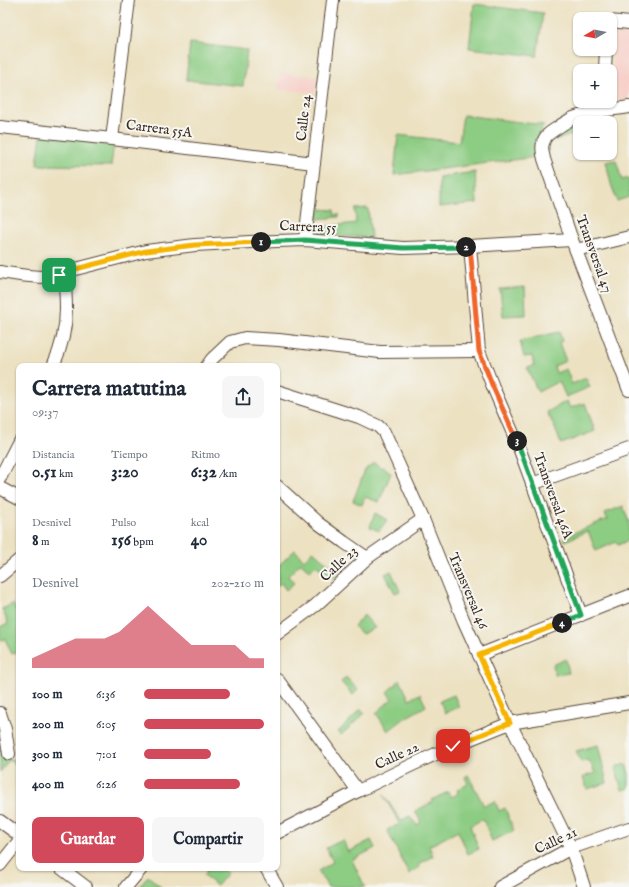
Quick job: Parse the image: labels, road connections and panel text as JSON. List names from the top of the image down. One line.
{"streets":{"street":["Calle 24","Carrera 55A","Carrera 55","Transversal 47","Transversal 46A","Calle 23","Transversal 46","Calle 22","Calle 21"]},"crossings":[["Calle 24","Carrera 55A"],["Calle 24","Carrera 55"],["Carrera 55","Transversal 47"],["Carrera 55","Transversal 46A"],["Calle 23","Transversal 46"],["Transversal 46","Calle 22"],["Transversal 46","Calle 21"]],"north":"left","page":{"map_buttons":["+","−"],"pins":["1","2","3","4"],"heading":["Carrera matutina","09:37"],"stats":[["Distancia","0.51 km"],["Tiempo","3:20"],["Ritmo","6:32 /km"],["Desnivel","8 m"],["Pulso","156 bpm"],["kcal","40"]],"chart":["Desnivel","202–210 m"],"list":[{"name":"100 m","note":"6:36"},{"name":"200 m","note":"6:05"},{"name":"300 m","note":"7:01"},{"name":"400 m","note":"6:26"}],"buttons":["Guardar","Compartir"]}}
